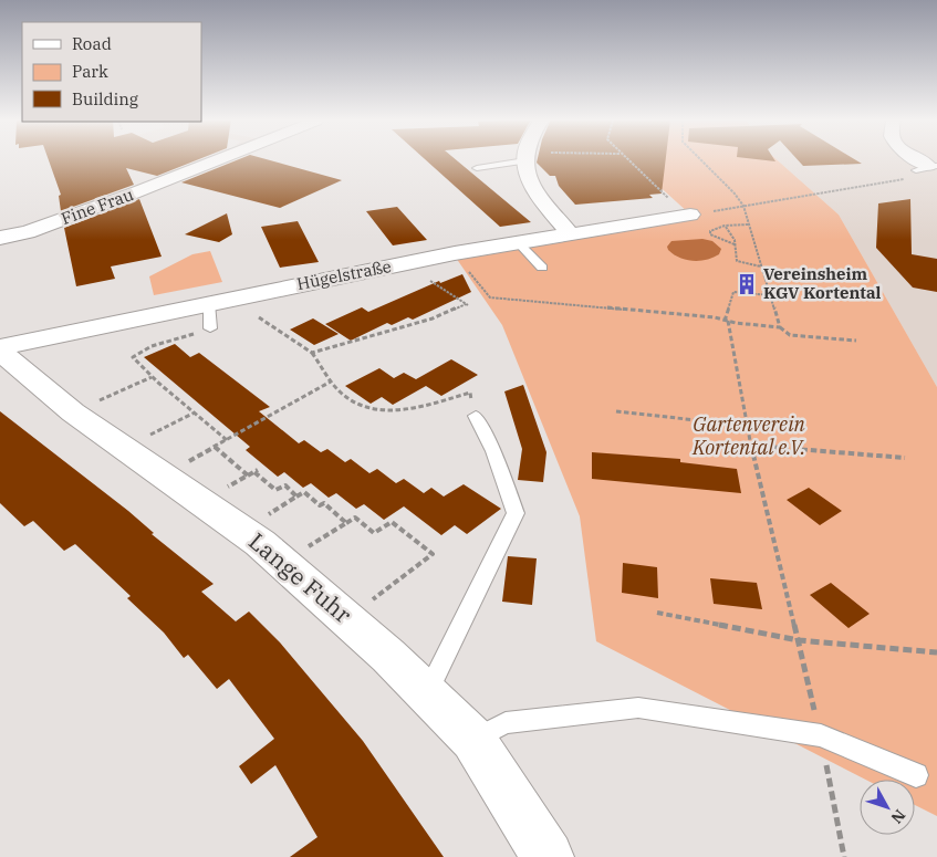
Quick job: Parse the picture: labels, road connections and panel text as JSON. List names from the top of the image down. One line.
{"streets":{"street":["Fine Frau","Hügelstraße","Lange Fuhr"]},"parks":["Gartenverein Kortental e.V."],"places":{"building":["Vereinsheim KGV Kortental"]},"legend":["Road","Park","Building"],"north":"bottom right"}
